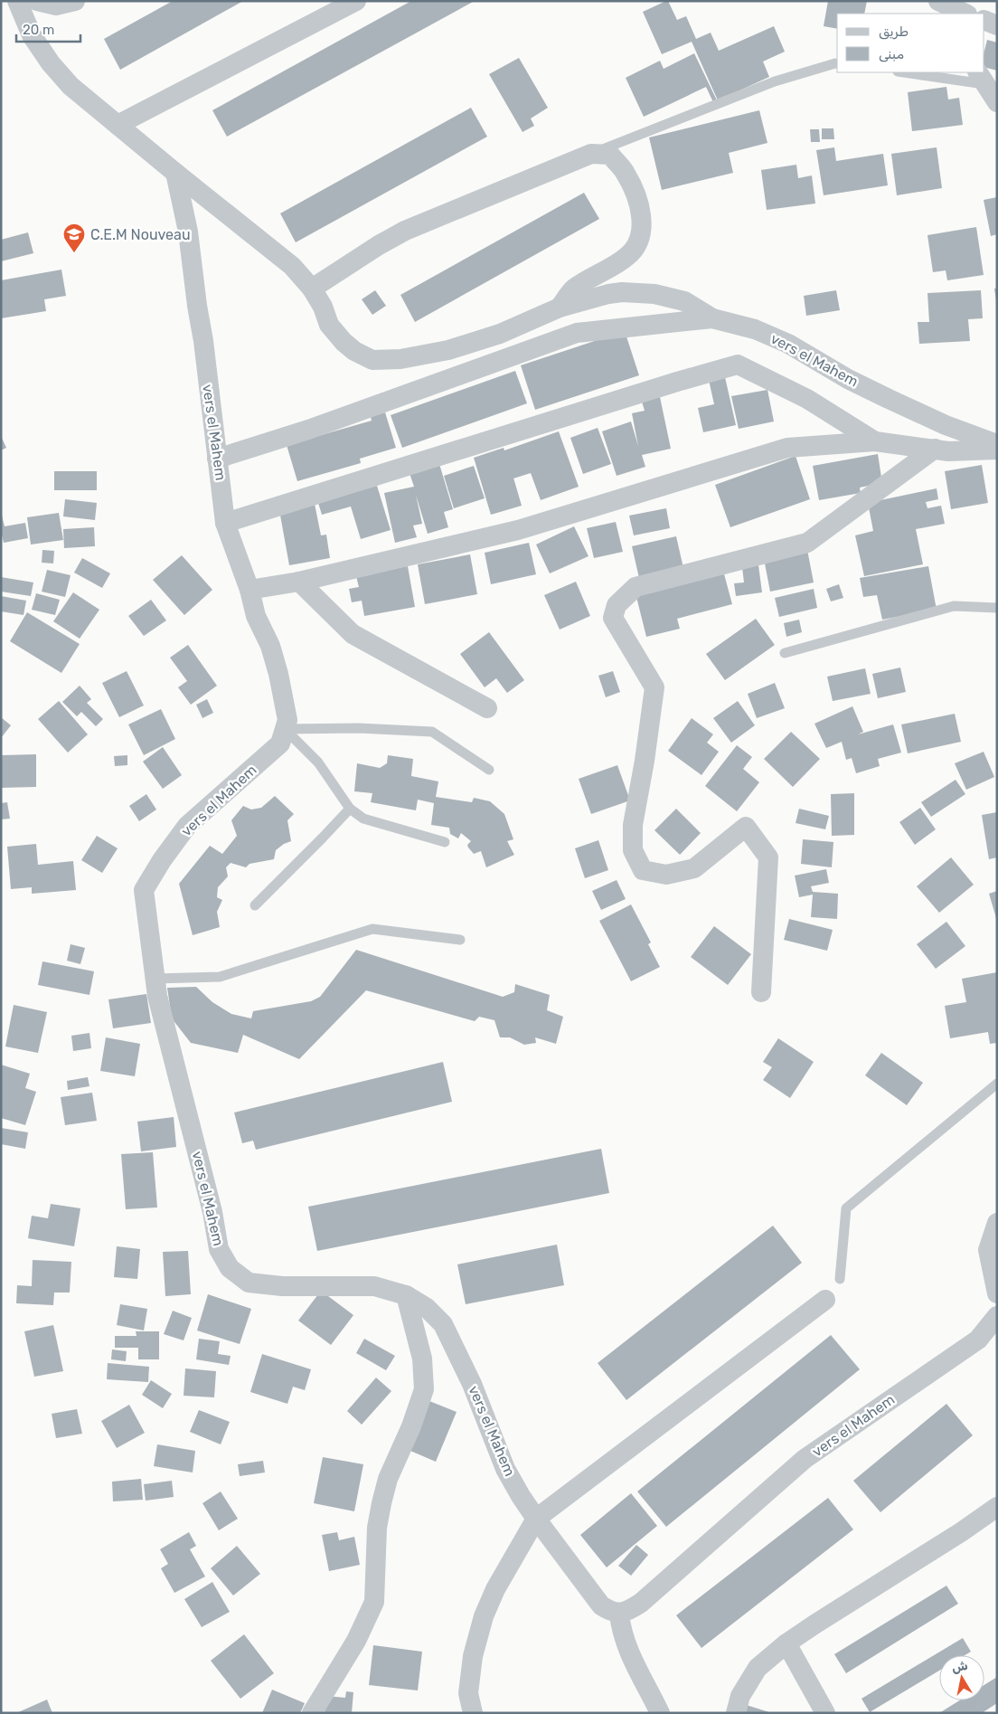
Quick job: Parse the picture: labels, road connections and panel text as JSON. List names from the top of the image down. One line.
{"streets":{"street":["vers el Mahem"]},"places":{"school or university":["C.E.M Nouveau"]},"legend":["طريق","مبنى"],"scale_bar":"20 m","north":"top"}
